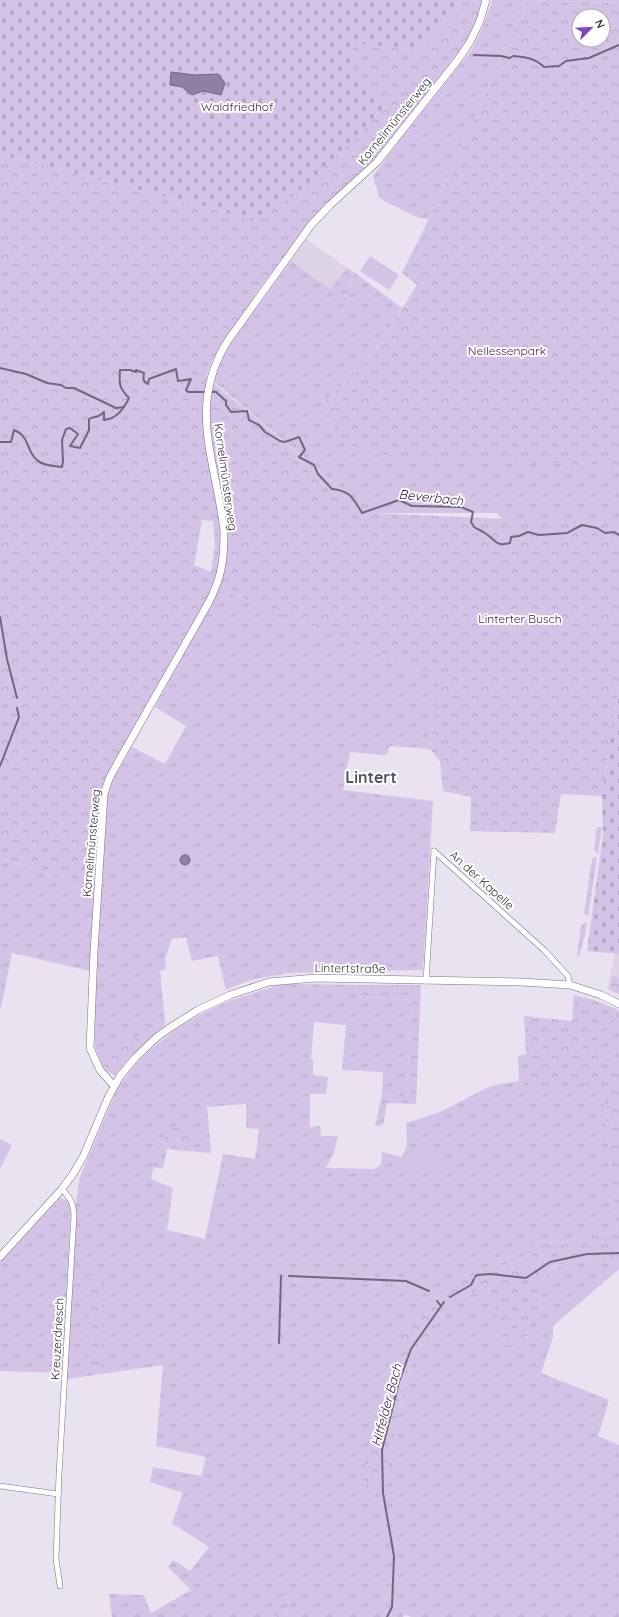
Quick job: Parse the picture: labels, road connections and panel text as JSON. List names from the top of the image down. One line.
{"streets":{"street":["Kornelimünsterweg","An der Kapelle","Lintertstraße","Kreuzerdriesch"]},"crossings":[["Kornelimünsterweg","Lintertstraße"],["An der Kapelle","Lintertstraße"],["Lintertstraße","Kreuzerdriesch"]],"districts":["Lintert"],"water":["Beverbach","Hitfelder Bach"],"parks":["Waldfriedhof","Nellessenpark","Linterter Busch"],"north":"top right"}
